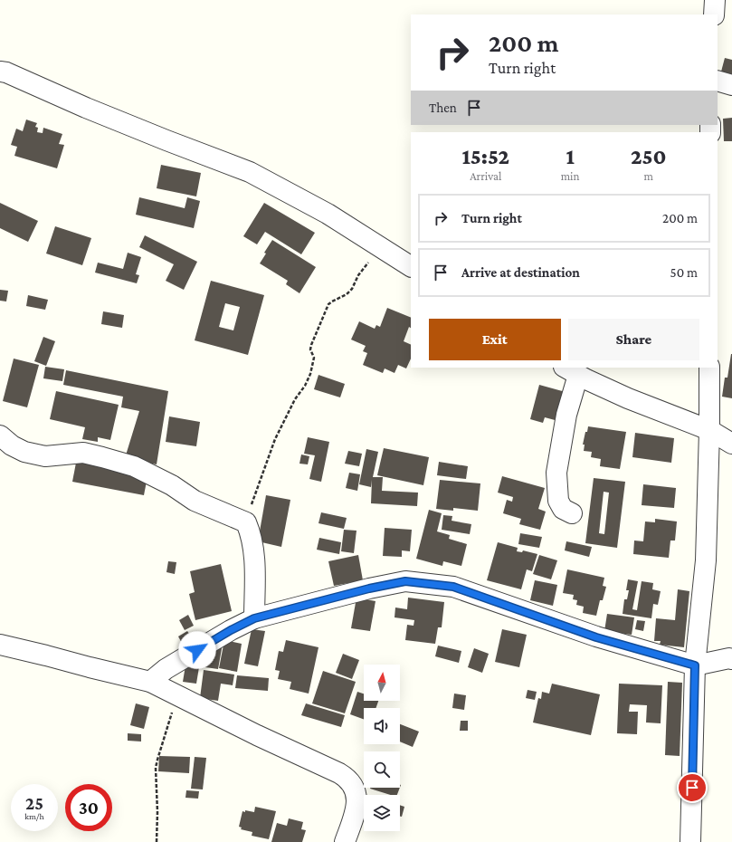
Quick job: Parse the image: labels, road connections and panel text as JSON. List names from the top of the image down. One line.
{"north":"top","page":{"turn":["200 m","Turn right"],"then":"Then","eta":["15:52","Arrival","1","min","250","m"],"list":[{"name":"Turn right","value":"200 m"},{"name":"Arrive at destination","value":"50 m"}],"buttons":["Exit","Share"],"speed":"25 km/h","limit":"30"}}
